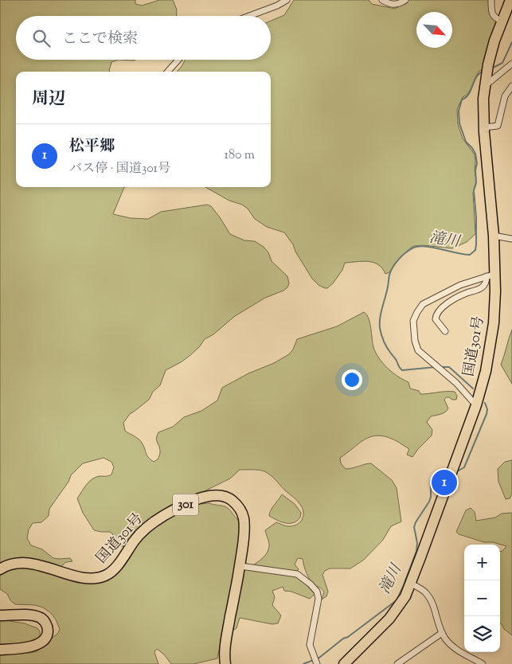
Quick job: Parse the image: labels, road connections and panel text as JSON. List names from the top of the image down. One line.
{"streets":{"highway":["国道301号","301"]},"water":["滝川"],"north":"bottom right","page":{"search":"ここで検索","heading":"周辺","list":[{"mark":"1","name":"松平郷","note":"バス停 · 国道301号","value":"180 m"}],"pins":"1","map_buttons":["+","−"]}}
